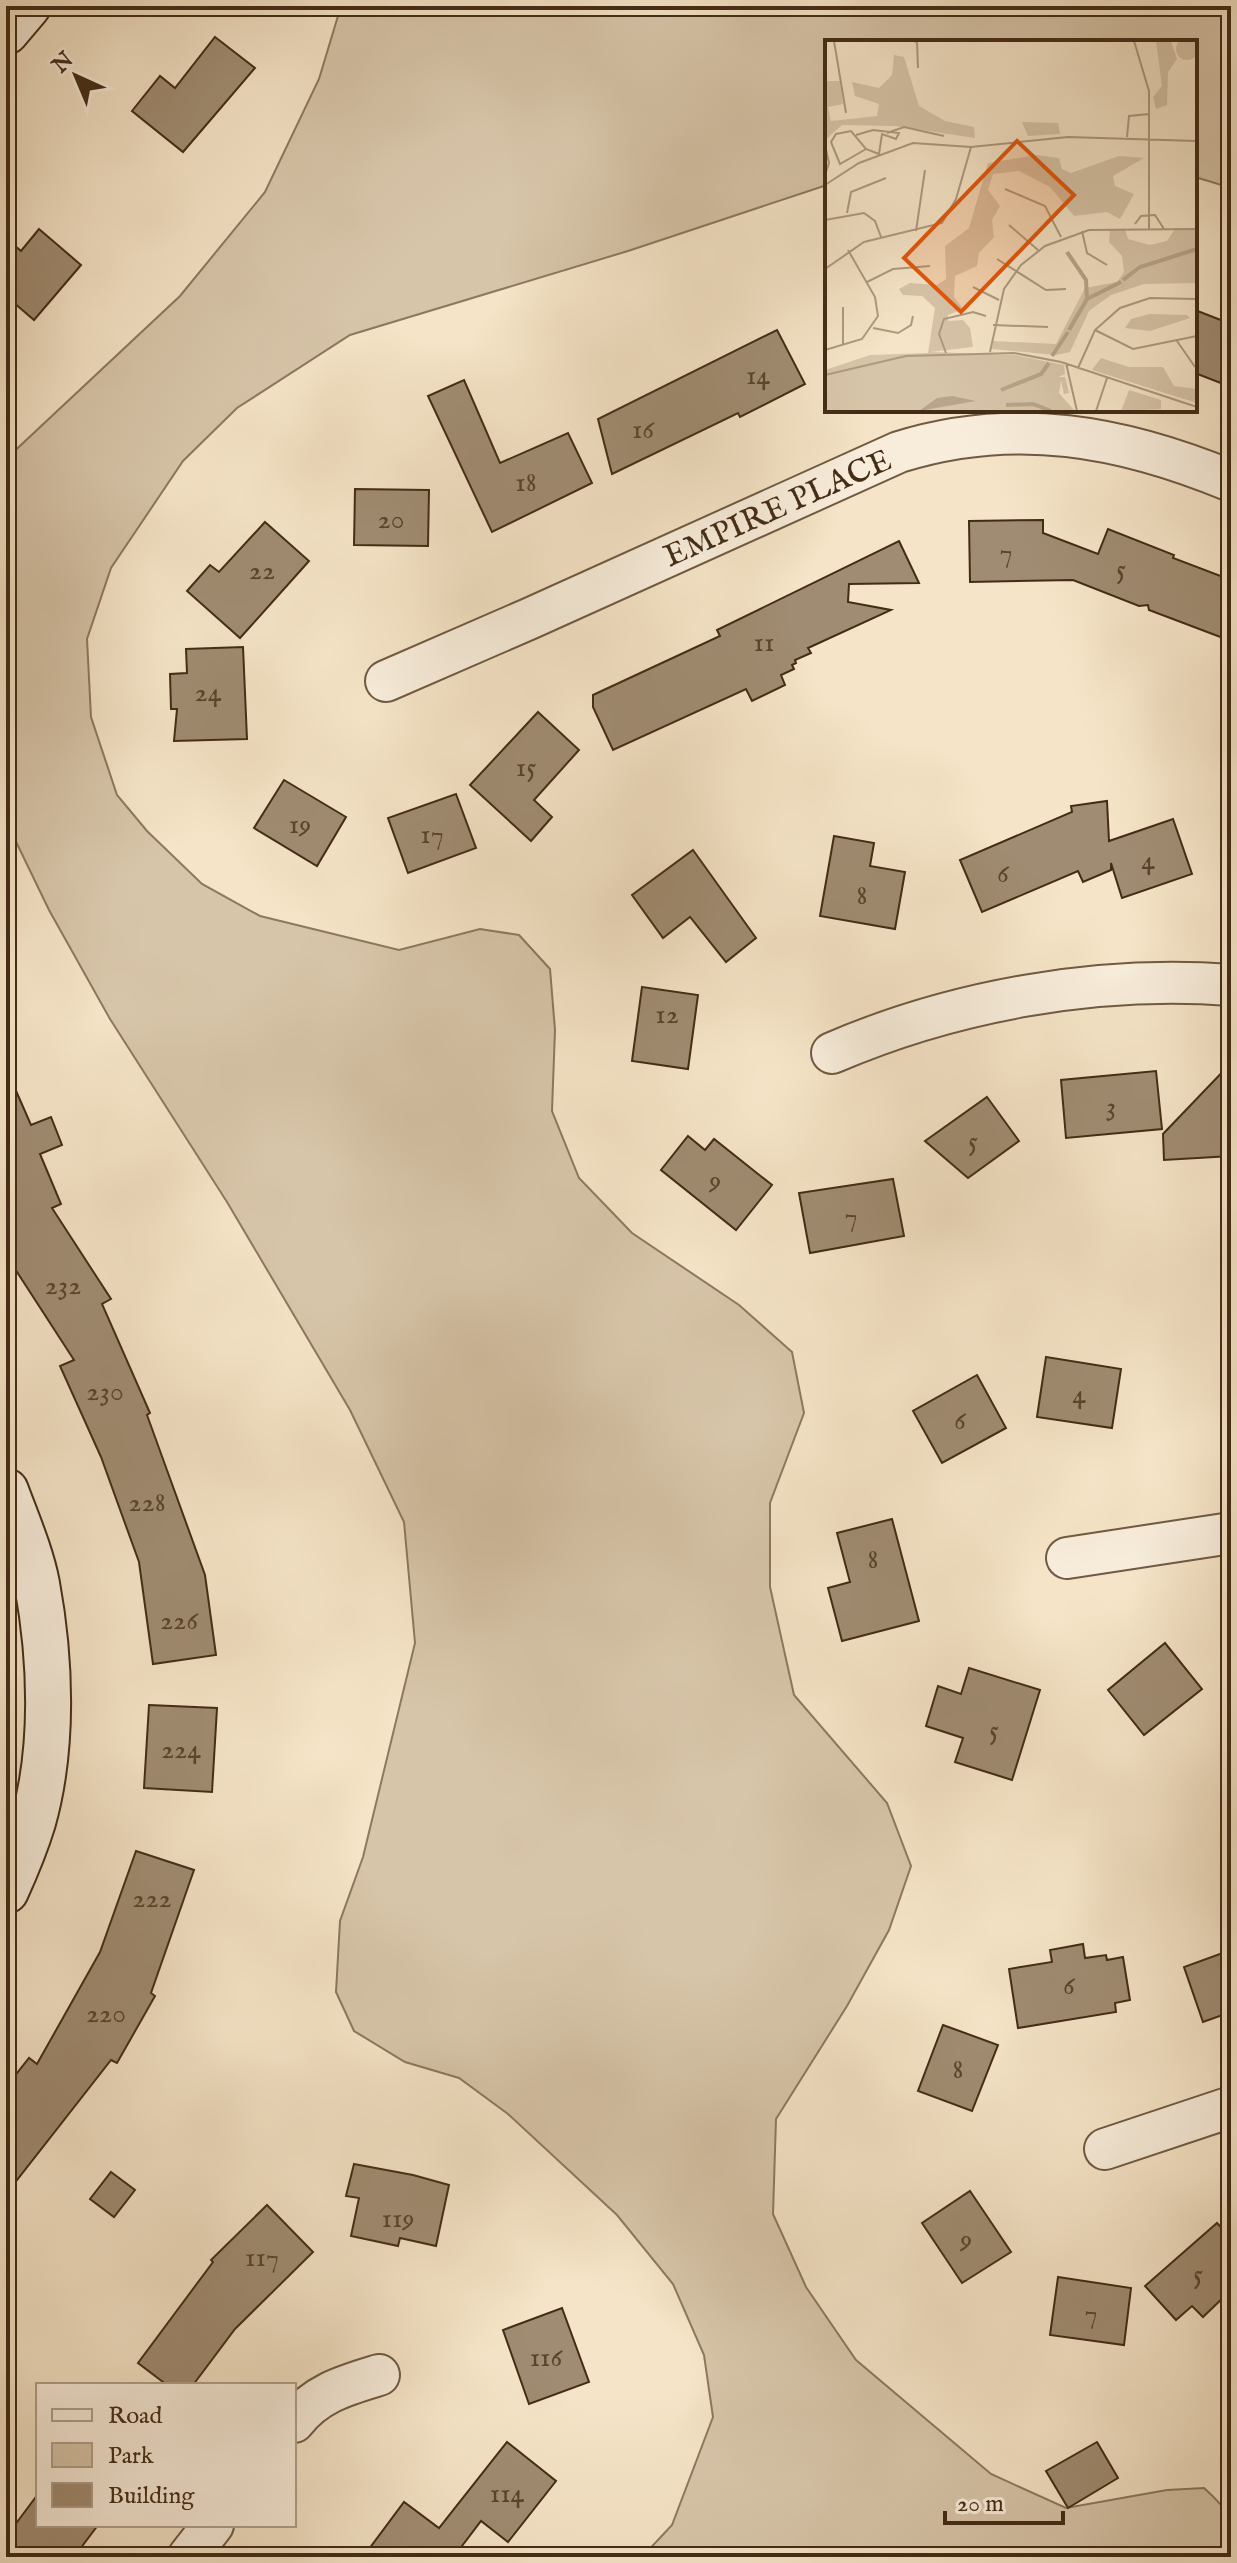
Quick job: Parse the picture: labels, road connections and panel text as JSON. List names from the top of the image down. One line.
{"streets":{"street":["EMPIRE PLACE"]},"house_numbers":["14","16","18","20","7","5","22","11","24","15","19","17","4","6","8","12","3","5","9","7","232","230","4","6","228","8","226","5","224","222","6","220","8","119","9","117","5","7","116","114"],"legend":["Road","Park","Building"],"scale_bar":"20 m","north":"top left"}
